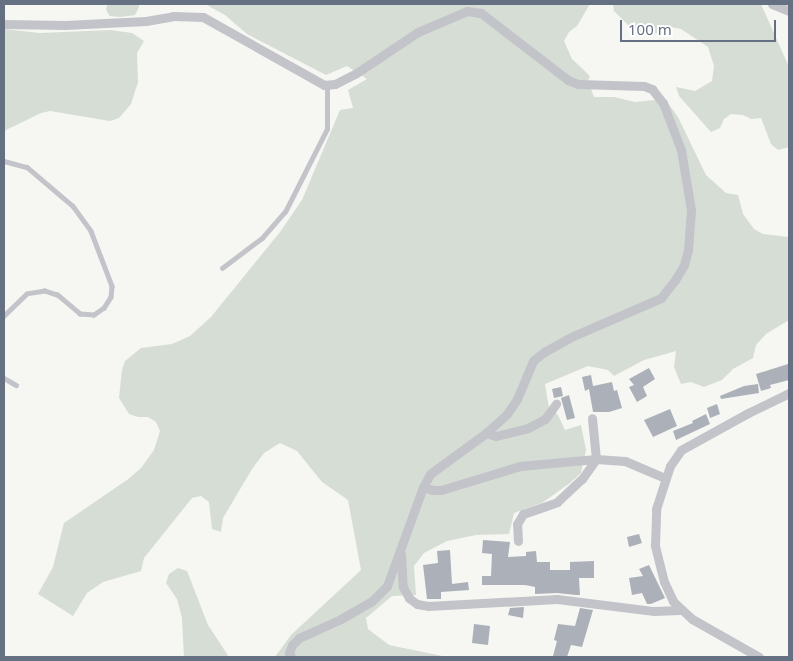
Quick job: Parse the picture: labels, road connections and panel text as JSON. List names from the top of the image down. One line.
{"scale_bar":"100 m"}
